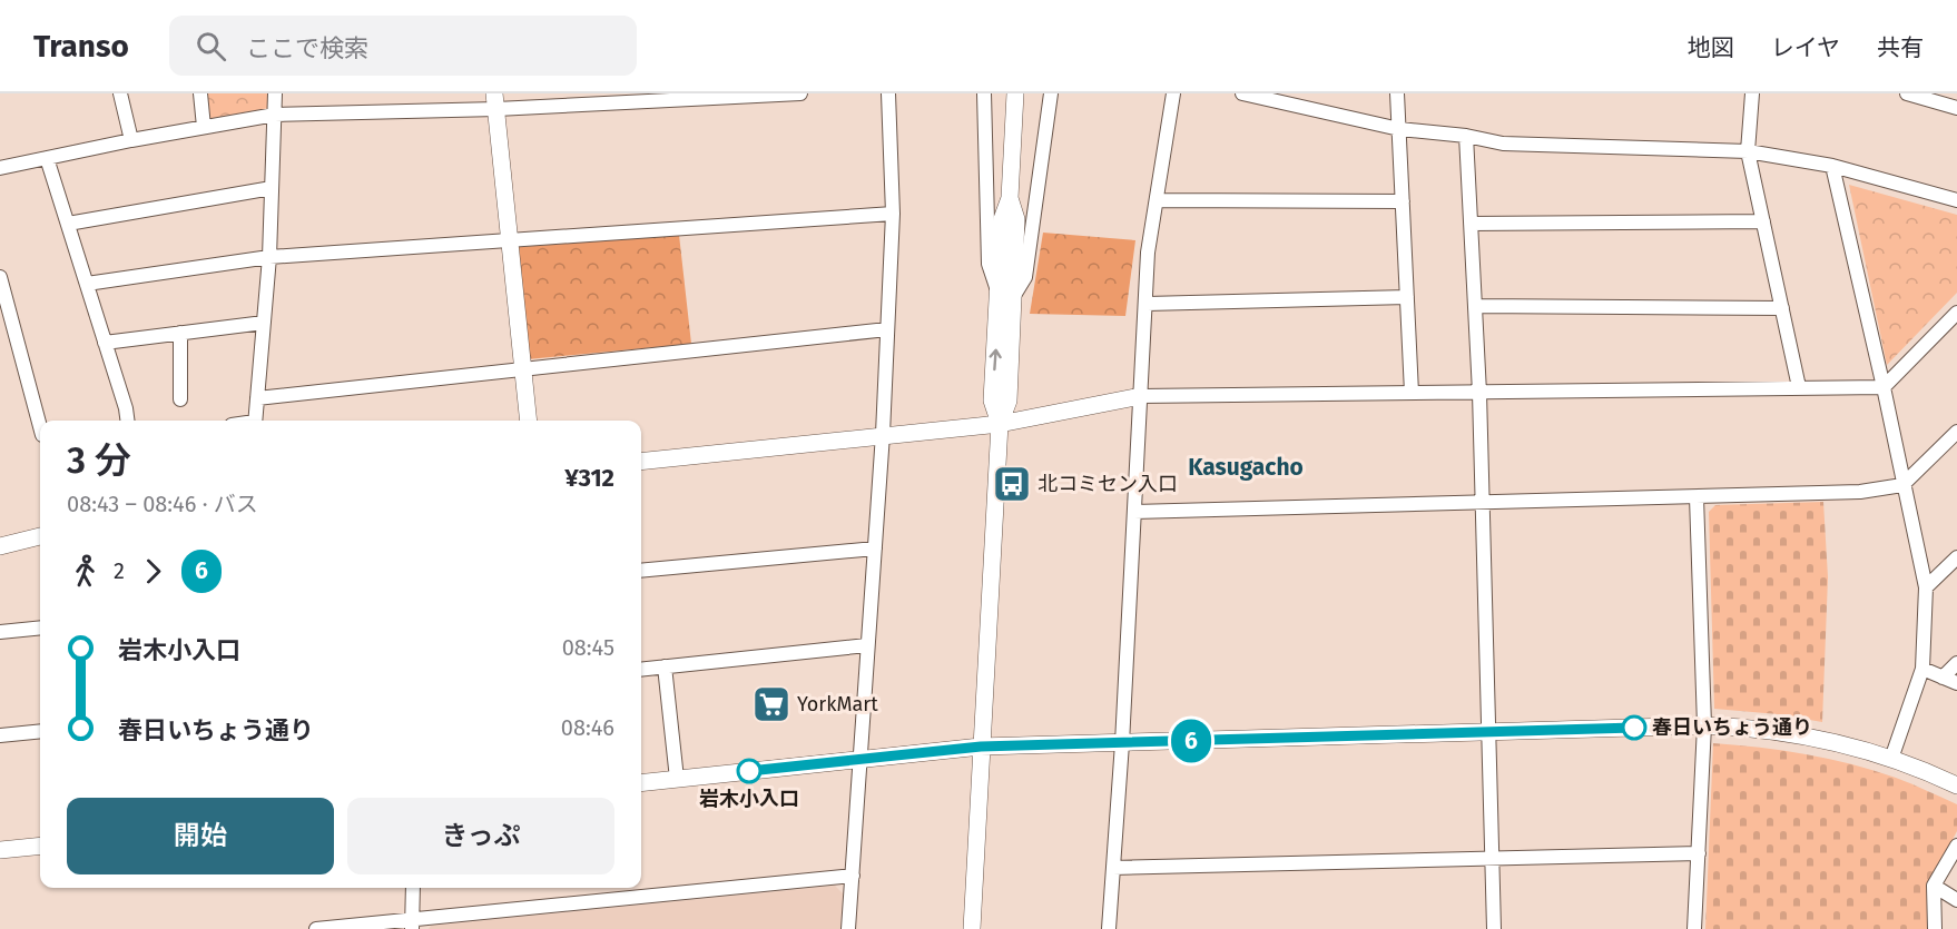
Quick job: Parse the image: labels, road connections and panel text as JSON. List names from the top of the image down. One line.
{"districts":["Kasugacho"],"places":{"bus stop":["北コミセン入口"],"supermarket":["YorkMart"],"other":["春日いちょう通り","岩木小入口"]},"lines":["bus line 6"],"page":{"header":"Transo","search":"ここで検索","nav":["地図","レイヤ","共有"],"on_map":"6","heading":["3 分","08:43 – 08:46 · バス","¥312"],"legs":["2","6"],"list":[{"name":"岩木小入口","value":"08:45"},{"name":"春日いちょう通り","value":"08:46"}],"buttons":["開始","きっぷ"]}}
